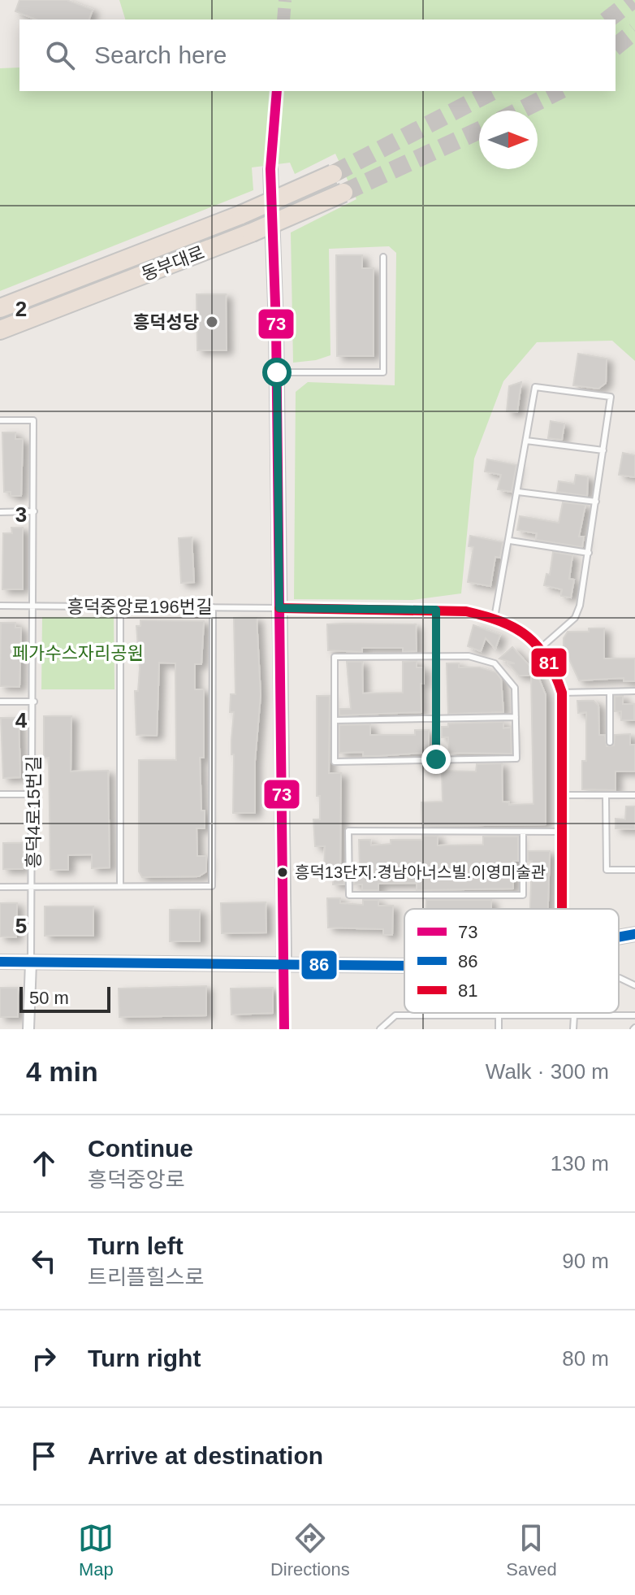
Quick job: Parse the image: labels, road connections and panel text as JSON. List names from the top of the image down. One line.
{"streets":{"highway":["동부대로"],"lane":["흥덕중앙로196번길","흥덕4로15번길"]},"crossings":[["흥덕중앙로196번길","흥덕4로15번길"]],"parks":["페가수스자리공원"],"places":["흥덕성당","흥덕13단지.경남아너스빌.이영미술관"],"lines":["transit line 73","transit line 81","transit line 86"],"legend":["73","86","81"],"scale_bar":"50 m","north":"right","page":{"search":"Search here","scale":"50 m","heading":["4 min","Walk · 300 m"],"list":[["Continue","흥덕중앙로","130 m"],["Turn left","트리플힐스로","90 m"],["Turn right","80 m"],"Arrive at destination"],"nav":["Map","Directions","Saved"]},"grid":{"rows":["2","3","4","5"]}}
